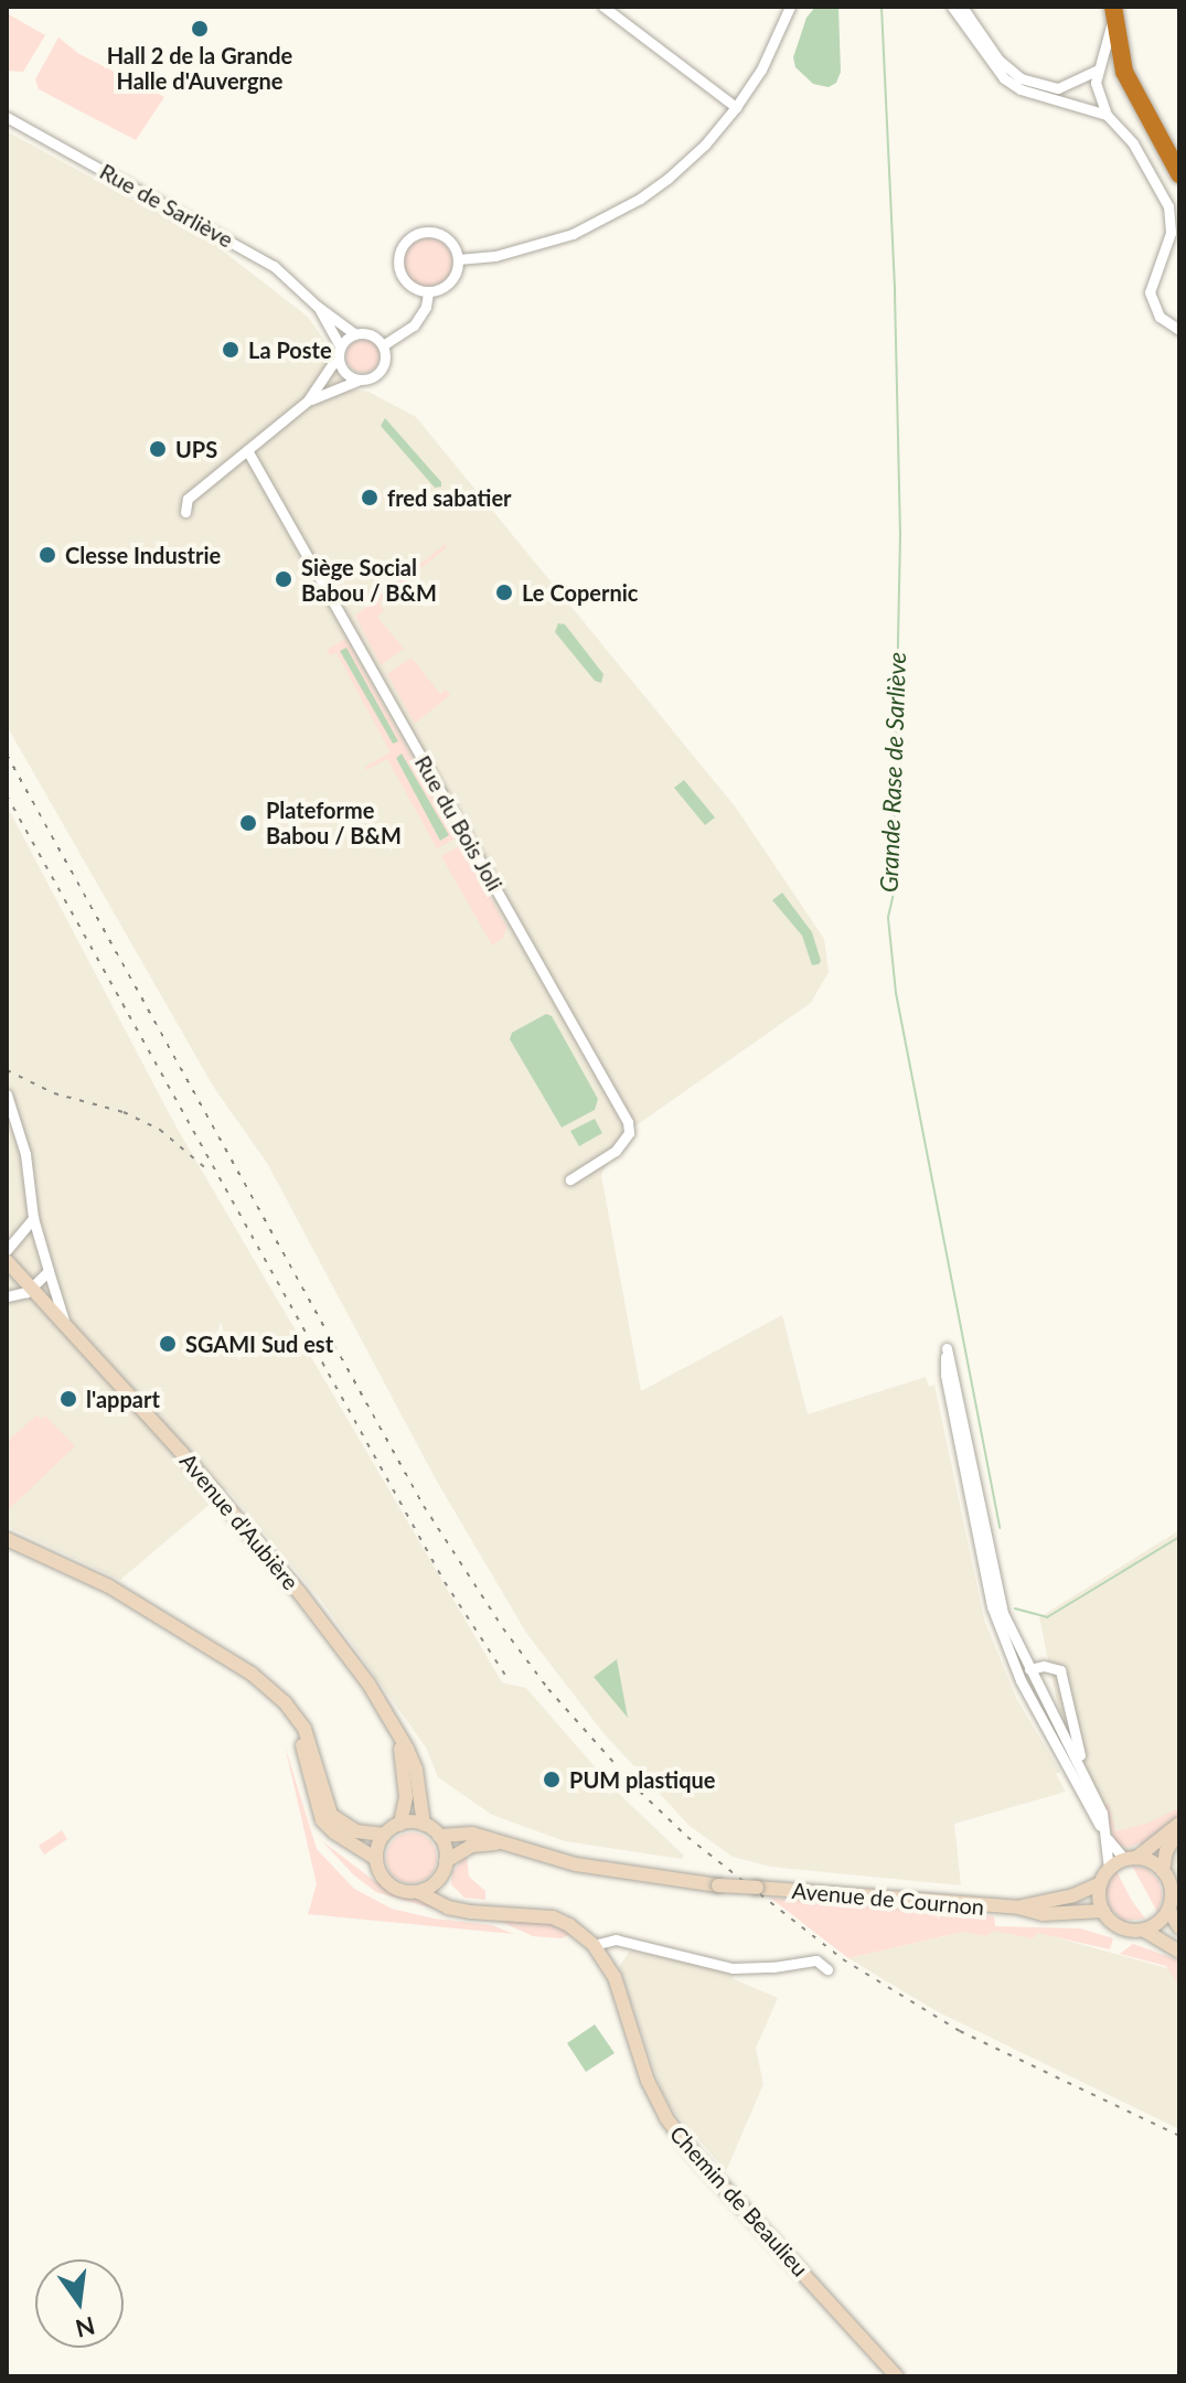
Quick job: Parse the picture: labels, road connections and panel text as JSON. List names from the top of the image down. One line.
{"streets":{"main road":["Avenue d'Aubière","Avenue de Cournon","Chemin de Beaulieu"],"street":["Rue de Sarliève","Rue du Bois Joli"]},"crossings":[["Avenue d'Aubière","Avenue de Cournon"],["Avenue d'Aubière","Chemin de Beaulieu"],["Avenue de Cournon","Chemin de Beaulieu"]],"water":["Grande Rase de Sarliève"],"places":["Hall 2 de la Grande Halle d'Auvergne","La Poste","UPS","fred sabatier","Clesse Industrie","Siège Social Babou / B&M","Le Copernic","Plateforme Babou / B&M","SGAMI Sud est","l'appart","PUM plastique"],"north":"bottom"}
